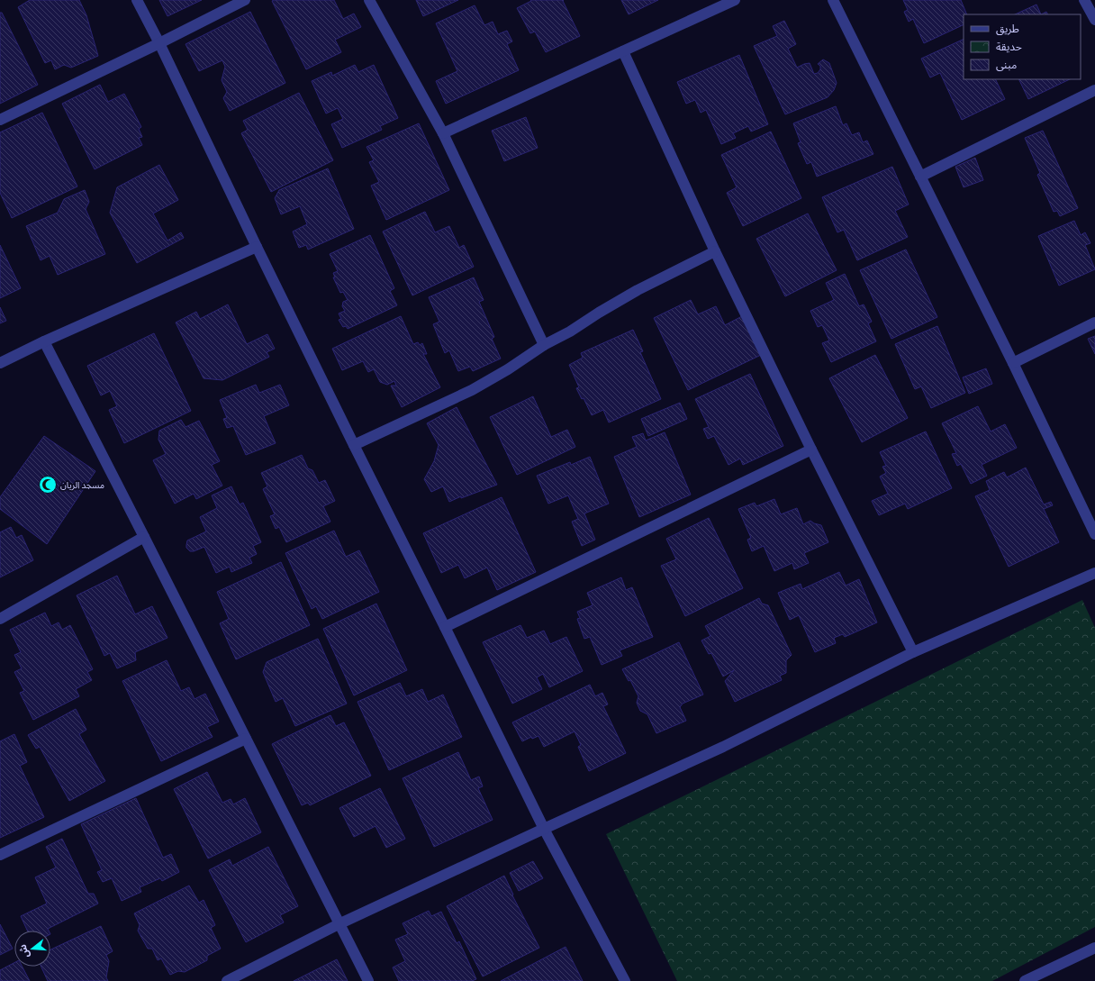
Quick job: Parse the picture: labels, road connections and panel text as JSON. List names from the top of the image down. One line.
{"places":{"mosque":["مسجد الريان"]},"legend":["طريق","حديقة","مبنى"],"north":"left"}
